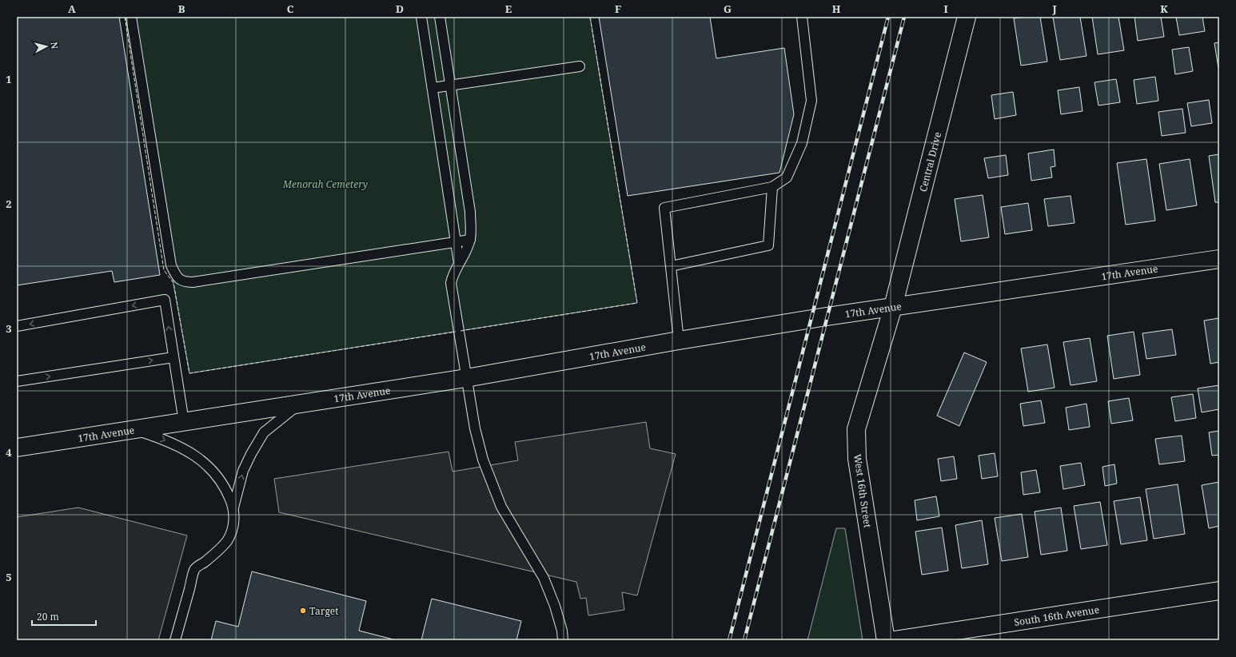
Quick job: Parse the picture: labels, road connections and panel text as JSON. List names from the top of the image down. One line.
{"streets":{"street":["Central Drive","17th Avenue","West 16th Street","South 16th Avenue"]},"crossings":[["Central Drive","17th Avenue"],["Central Drive","West 16th Street"],["17th Avenue","West 16th Street"]],"parks":["Menorah Cemetery"],"places":["Target"],"scale_bar":"20 m","north":"right","grid":{"columns":["A","B","C","D","E","F","G","H","I","J","K"],"rows":["1","2","3","4","5"]}}
